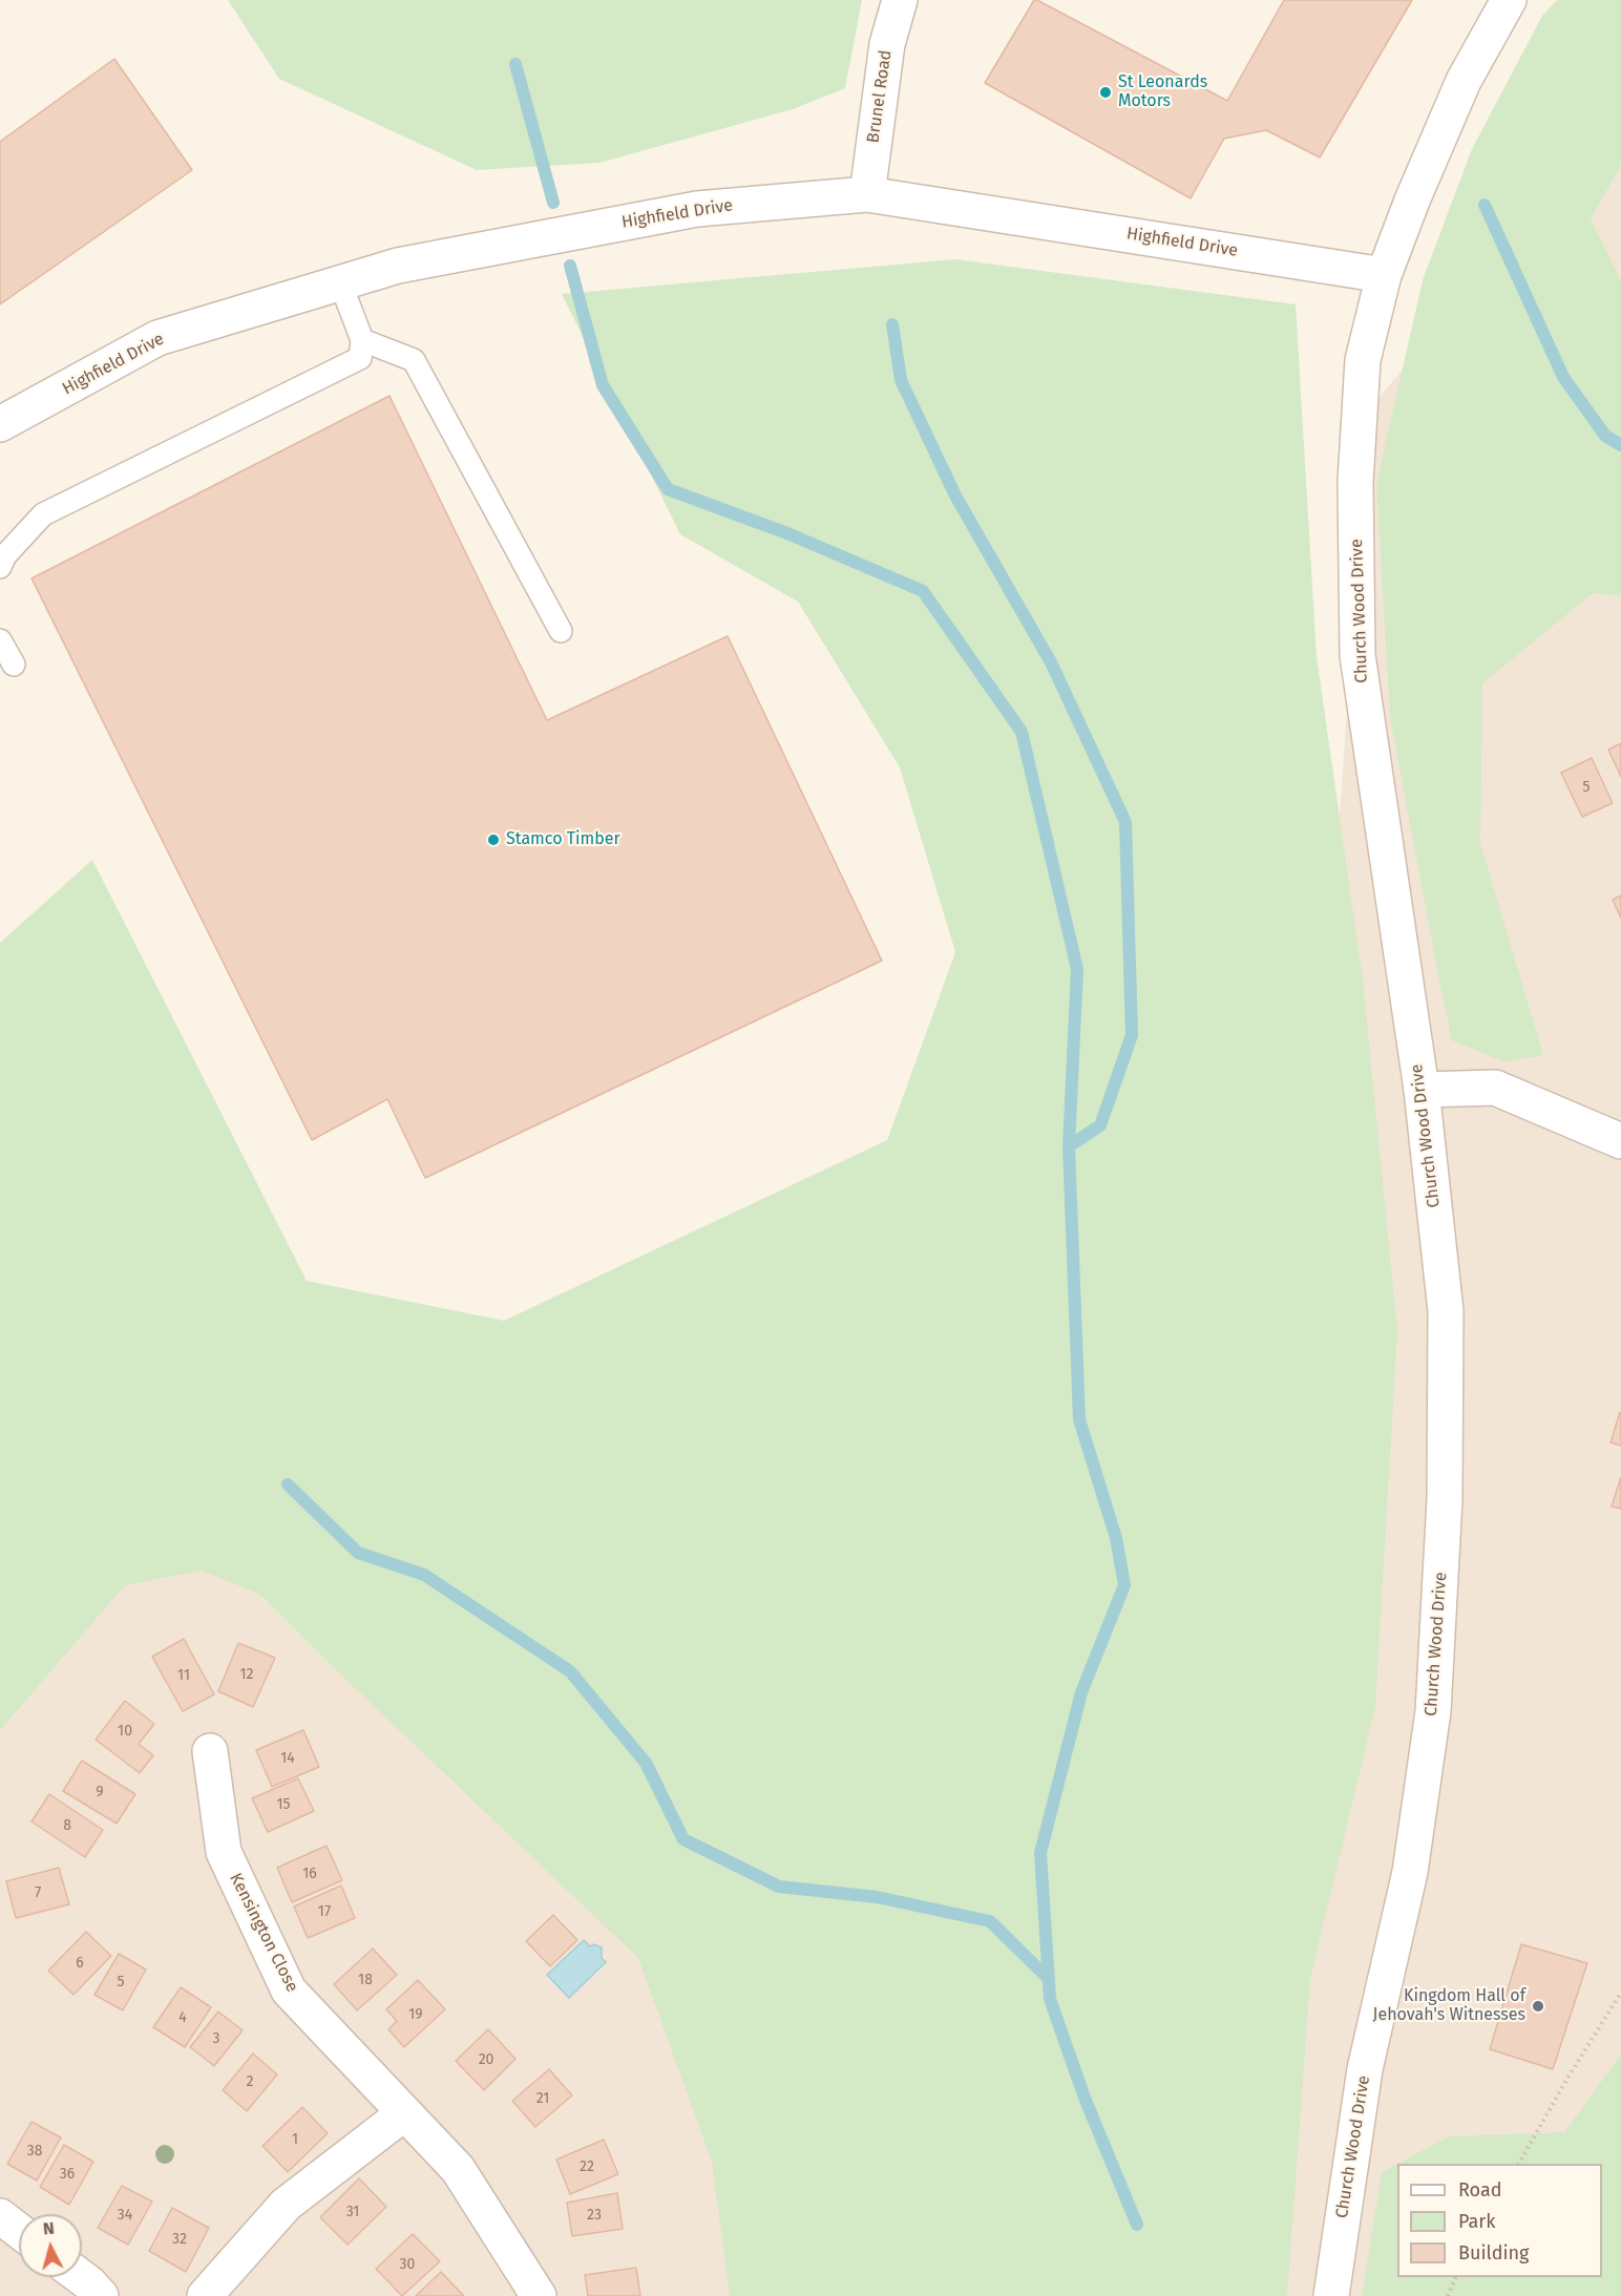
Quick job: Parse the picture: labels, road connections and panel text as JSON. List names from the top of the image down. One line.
{"streets":{"street":["Brunel Road","Highfield Drive","Church Wood Drive","Kensington Close"]},"crossings":[["Brunel Road","Highfield Drive"],["Highfield Drive","Church Wood Drive"]],"places":["St Leonards Motors","Stamco Timber","Kingdom Hall of Jehovah's Witnesses"],"house_numbers":["5","12","11","10","14","9","15","8","16","7","17","6","18","5","19","4","3","20","2","21","1","38","22","36","31","34","23","32","30"],"legend":["Road","Park","Building"],"north":"top"}
